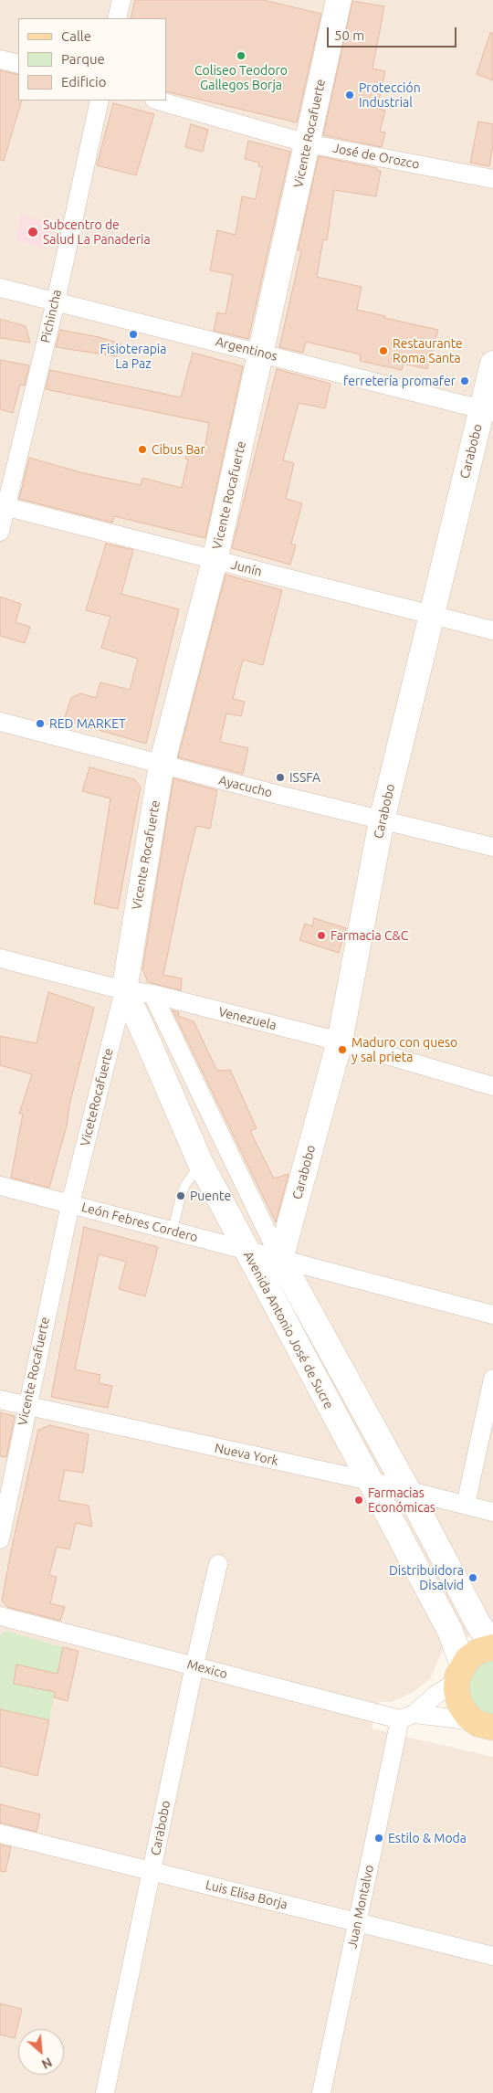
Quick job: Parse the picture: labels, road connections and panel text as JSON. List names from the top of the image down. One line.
{"streets":{"main road":["Vicente Rocafuerte","Carabobo","Avenida Antonio José de Sucre"],"street":["José de Orozco","Pichincha","Argentinos","Junín","Ayacucho","Venezuela","ViceteRocafuerte","León Febres Cordero","Nueva York","Mexico","Luis Elisa Borja","Juan Montalvo"]},"crossings":[["Vicente Rocafuerte","José de Orozco"],["Vicente Rocafuerte","Argentinos"],["Vicente Rocafuerte","Junín"],["Vicente Rocafuerte","Ayacucho"],["Vicente Rocafuerte","Venezuela"],["Vicente Rocafuerte","ViceteRocafuerte"],["Vicente Rocafuerte","León Febres Cordero"],["Vicente Rocafuerte","Avenida Antonio José de Sucre"],["Vicente Rocafuerte","Nueva York"],["Pichincha","Argentinos"],["Pichincha","Junín"],["Argentinos","Carabobo"],["Carabobo","Junín"],["Carabobo","Ayacucho"],["Carabobo","Venezuela"],["Carabobo","León Febres Cordero"],["Carabobo","Avenida Antonio José de Sucre"],["Carabobo","Mexico"],["Carabobo","Luis Elisa Borja"],["Venezuela","ViceteRocafuerte"],["Venezuela","Avenida Antonio José de Sucre"],["ViceteRocafuerte","León Febres Cordero"],["ViceteRocafuerte","Avenida Antonio José de Sucre"],["León Febres Cordero","Avenida Antonio José de Sucre"],["Avenida Antonio José de Sucre","Nueva York"],["Mexico","Juan Montalvo"],["Luis Elisa Borja","Juan Montalvo"]],"places":["Coliseo Teodoro Gallegos Borja","Protección Industrial","Subcentro de Salud La Panaderia","Fisioterapia La Paz","Restaurante Roma Santa","ferretería promafer","Cibus Bar","RED MARKET","ISSFA","Farmacia C&C","Maduro con queso y sal prieta","Puente","Farmacias Económicas","Distribuidora Disalvid","Estilo & Moda"],"legend":["Calle","Parque","Edificio"],"scale_bar":"50 m","north":"bottom right"}
